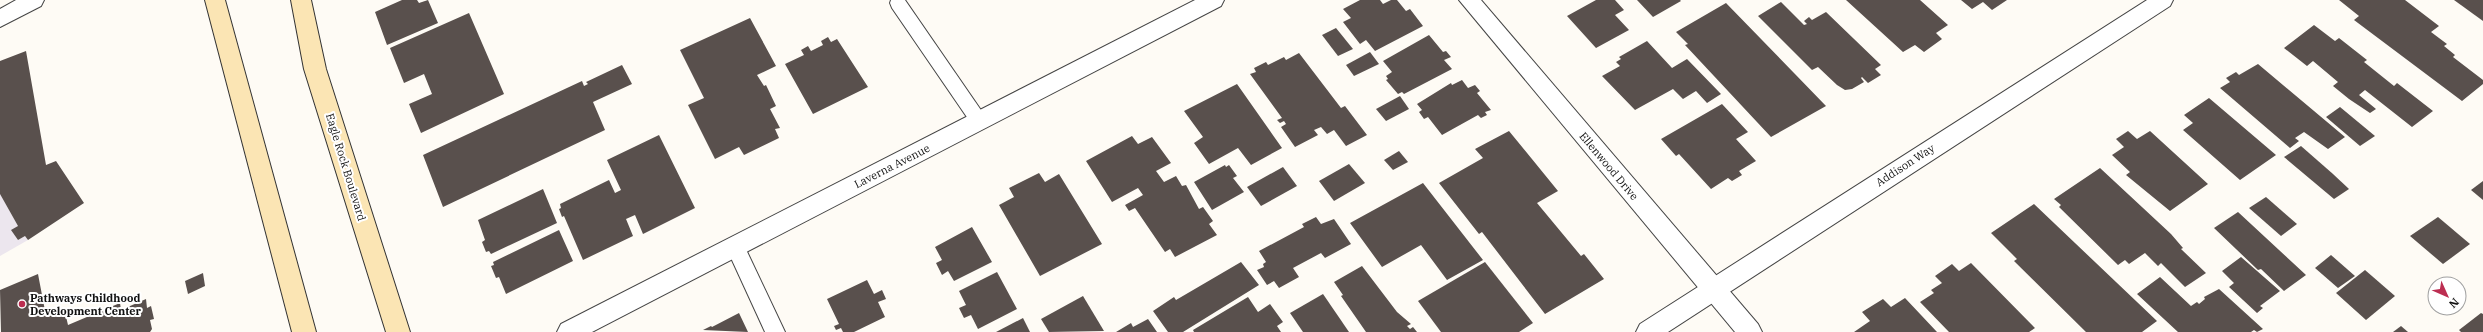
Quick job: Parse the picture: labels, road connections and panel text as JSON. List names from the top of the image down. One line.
{"streets":{"main road":["Eagle Rock Boulevard"],"street":["Addison Way","Laverna Avenue","Ellenwood Drive"]},"crossings":[["Addison Way","Ellenwood Drive"]],"places":["Pathways Childhood Development Center"],"north":"bottom right"}
